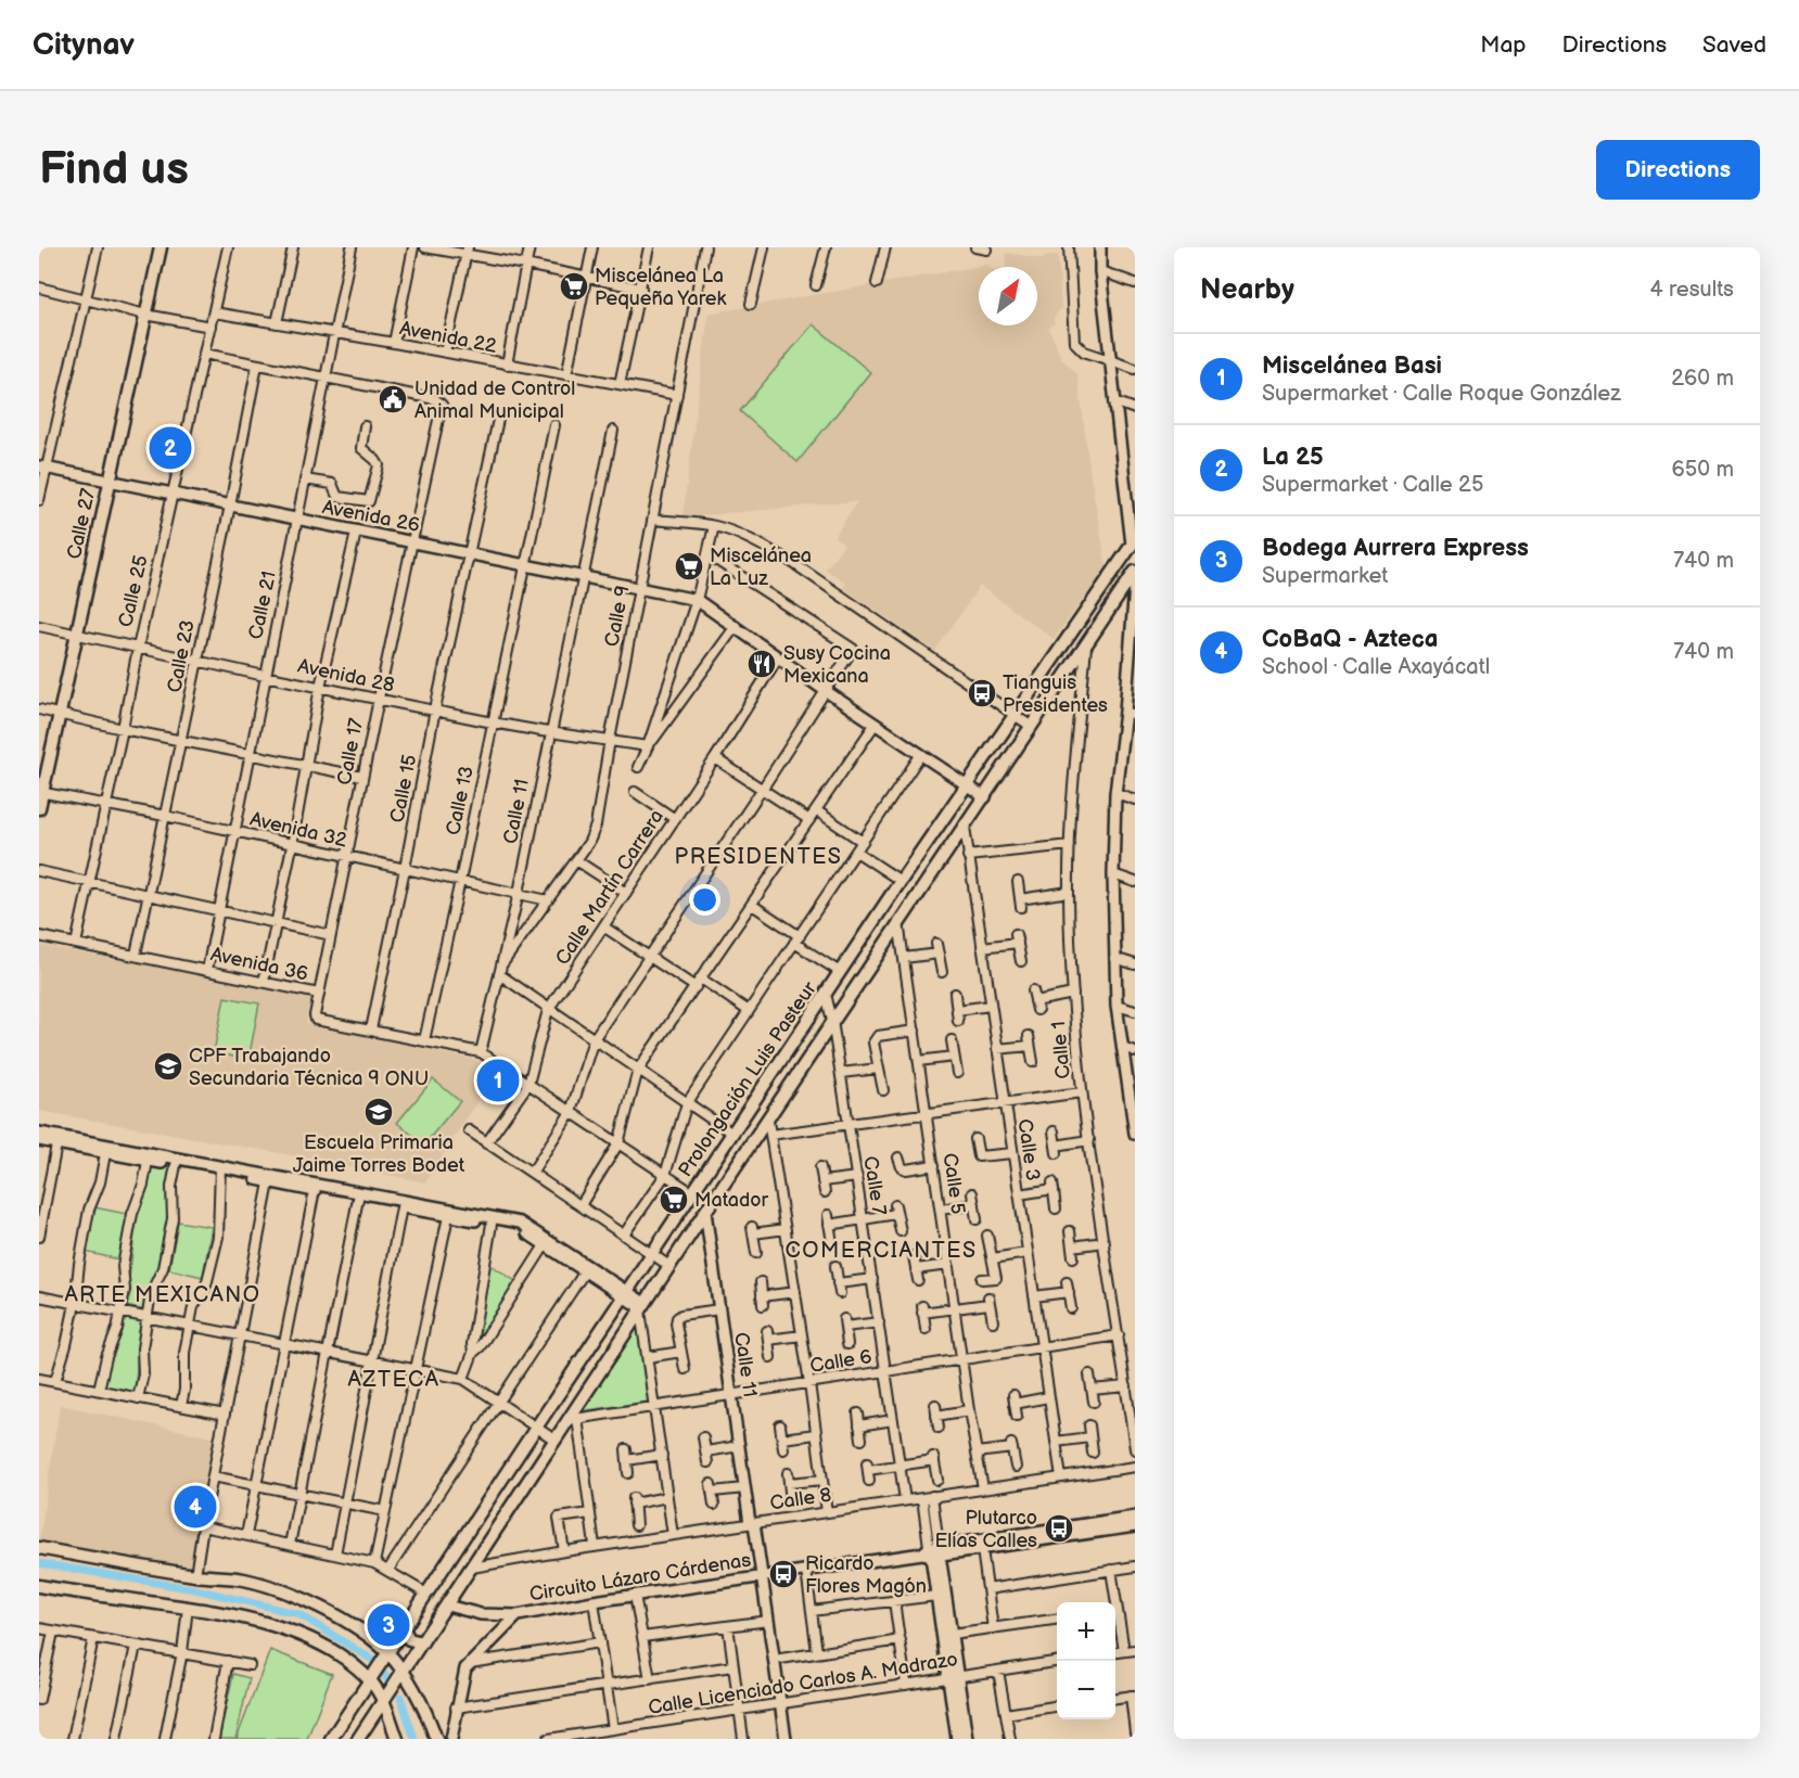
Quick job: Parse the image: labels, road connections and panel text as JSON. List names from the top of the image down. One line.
{"streets":{"main road":["Calle 27","Prolongación Luis Pasteur"],"street":["Avenida 22","Avenida 26","Calle 25","Calle 21","Calle 9","Calle 23","Avenida 28","Calle 17","Calle 15","Calle 13","Calle 11","Avenida 32","Calle Martín Carrera","Avenida 36","Calle 1","Calle 3","Calle 5","Calle 7","Calle 6","Calle 8","Circuito Lázaro Cárdenas","Calle Licenciado Carlos A. Madrazo"]},"crossings":[["Avenida 22","Calle 25"],["Avenida 22","Calle 21"],["Avenida 22","Calle 9"],["Avenida 26","Calle 27"],["Avenida 26","Calle 25"],["Avenida 26","Calle 21"],["Avenida 26","Calle 9"],["Avenida 26","Calle 23"],["Avenida 26","Calle 17"],["Avenida 26","Calle 15"],["Avenida 26","Calle 13"],["Avenida 26","Calle 11"],["Calle 27","Avenida 28"],["Calle 27","Avenida 32"],["Calle 25","Avenida 28"],["Calle 25","Avenida 32"],["Calle 25","Avenida 36"],["Calle 21","Avenida 28"],["Calle 21","Calle 17"],["Calle 21","Avenida 32"],["Calle 21","Avenida 36"],["Calle 9","Avenida 28"],["Calle 9","Calle 11"],["Calle 9","Avenida 32"],["Calle 23","Avenida 28"],["Calle 23","Avenida 32"],["Calle 23","Avenida 36"],["Avenida 28","Calle 17"],["Avenida 28","Calle 15"],["Avenida 28","Calle 13"],["Avenida 28","Calle 11"],["Calle 17","Avenida 32"],["Calle 17","Avenida 36"],["Calle 15","Avenida 32"],["Calle 15","Avenida 36"],["Calle 13","Avenida 32"],["Calle 13","Avenida 36"],["Calle 11","Avenida 32"],["Calle 11","Avenida 36"],["Calle 11","Prolongación Luis Pasteur"],["Calle 11","Calle 6"],["Calle 11","Calle 8"],["Calle 11","Circuito Lázaro Cárdenas"],["Calle 11","Calle Licenciado Carlos A. Madrazo"],["Calle 1","Prolongación Luis Pasteur"],["Calle 1","Calle 6"],["Prolongación Luis Pasteur","Calle 3"],["Prolongación Luis Pasteur","Calle 5"],["Prolongación Luis Pasteur","Calle 7"],["Prolongación Luis Pasteur","Calle 6"],["Prolongación Luis Pasteur","Calle 8"],["Prolongación Luis Pasteur","Circuito Lázaro Cárdenas"],["Calle 3","Calle 6"],["Calle 3","Calle 8"],["Calle 5","Calle 6"],["Calle 5","Calle 8"],["Calle 7","Calle 6"],["Calle 7","Calle 8"]],"districts":["PRESIDENTES","COMERCIANTES","ARTE MEXICANO","AZTECA"],"places":{"supermarket":["Miscelánea La Pequeña Yarek","Miscelánea La Luz","Matador"],"public building":["Unidad de Control Animal Municipal"],"restaurant":["Susy Cocina Mexicana"],"bus stop":["Tianguis Presidentes","Plutarco Elías Calles","Ricardo Flores Magón"],"school or university":["CPF Trabajando Secundaria Técnica 9 ONU","Escuela Primaria Jaime Torres Bodet"]},"north":"top right","page":{"header":"Citynav","nav":["Map","Directions","Saved"],"buttons":"Directions","title":"Find us","heading":["Nearby","4 results"],"list":[{"mark":"1","name":"Miscelánea Basi","note":"Supermarket · Calle Roque González","value":"260 m"},{"mark":"2","name":"La 25","note":"Supermarket · Calle 25","value":"650 m"},{"mark":"3","name":"Bodega Aurrera Express","note":"Supermarket","value":"740 m"},{"mark":"4","name":"CoBaQ - Azteca","note":"School · Calle Axayácatl","value":"740 m"}],"pins":["2","1","4","3"],"map_buttons":["+","−"]}}
